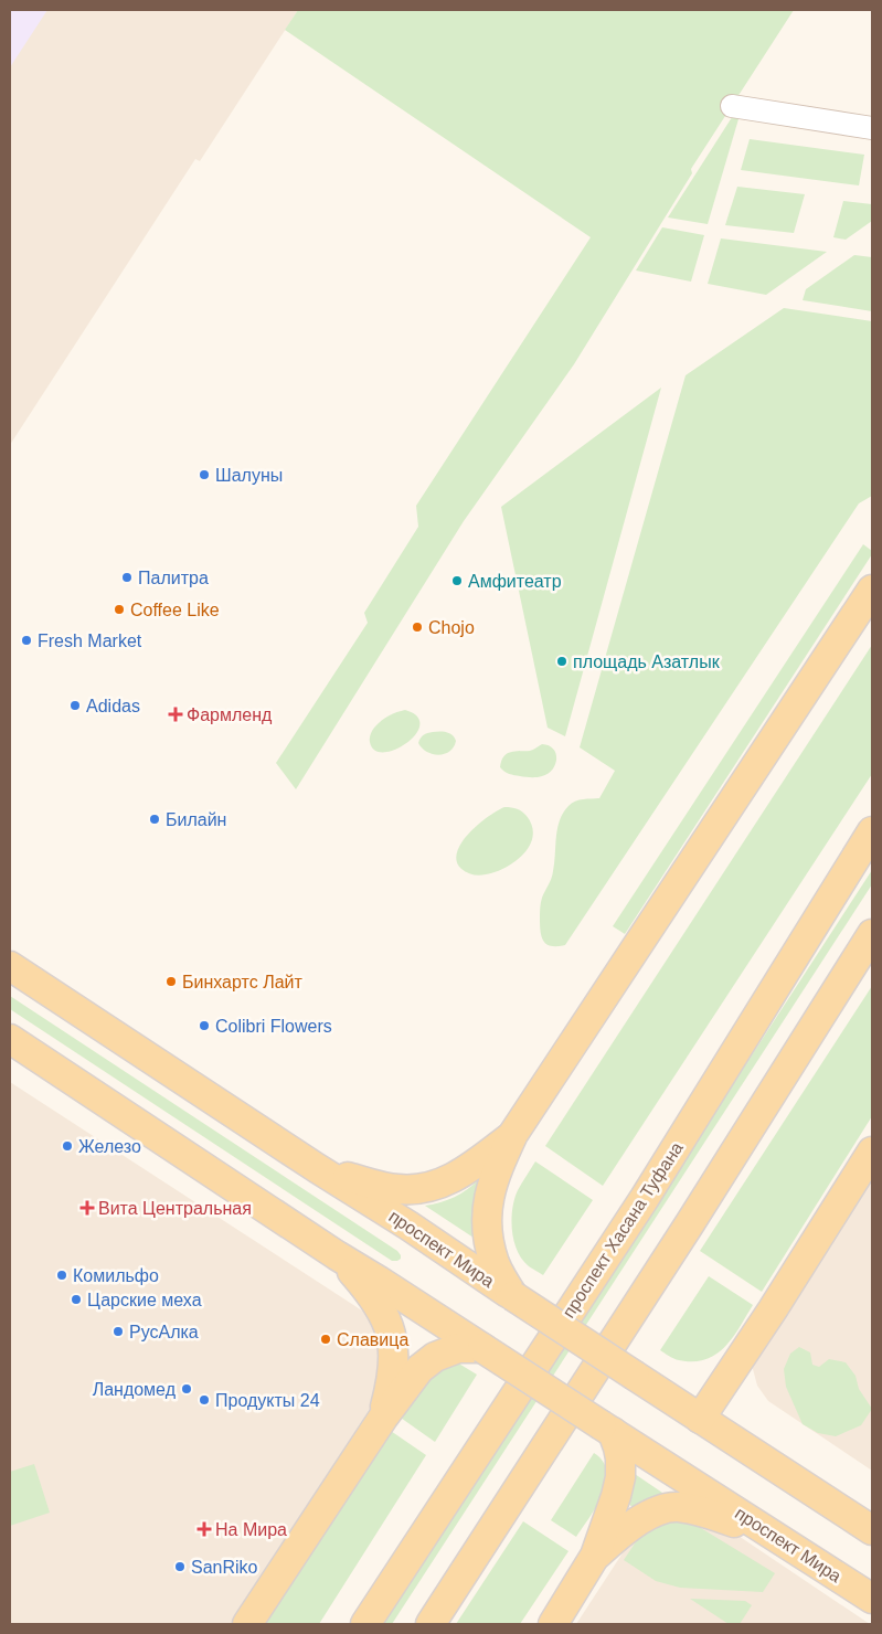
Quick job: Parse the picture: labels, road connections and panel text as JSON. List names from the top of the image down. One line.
{"streets":{"main road":["проспект Хасана Туфана","проспект Мира"]},"places":{"other":["Шалуны","Палитра","Амфитеатр","Coffee Like","Chojo","Fresh Market","площадь Азатлык","Adidas","Билайн","Бинхартс Лайт","Colibri Flowers","Железо","Комильфо","Царские меха","РусАлка","Славица","Ландомед","Продукты 24","SanRiko"],"health":["Фармленд","Вита Центральная","На Мира"]}}
